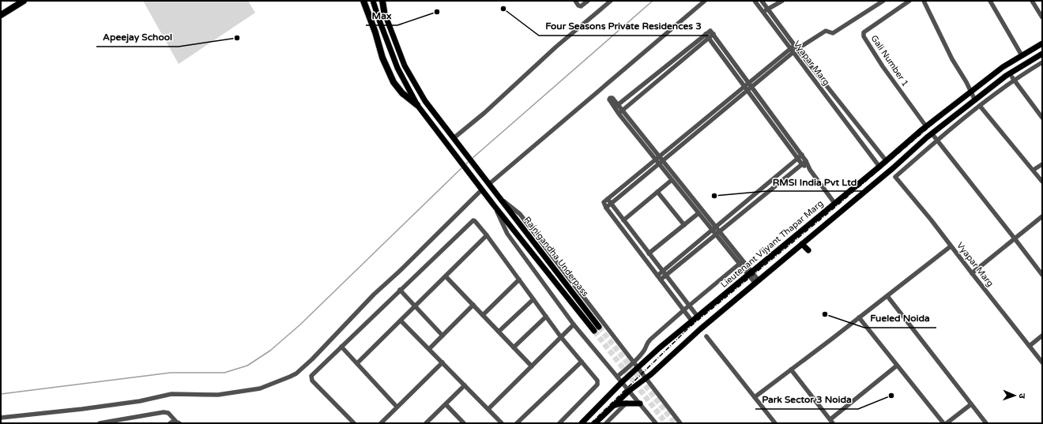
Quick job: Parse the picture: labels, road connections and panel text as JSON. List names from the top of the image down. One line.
{"streets":{"main road":["Lieutenant Vijyant Thapar Marg","Rajnigandha Underpass"],"street":["Gali Number 1","Vyapar Marg"]},"crossings":[["Gali Number 1","Lieutenant Vijyant Thapar Marg"],["Vyapar Marg","Lieutenant Vijyant Thapar Marg"]],"places":["Four Seasons Private Residences 3","Max","Apeejay School","RMSI India Pvt Ltd","Fueled Noida","Park Sector 3 Noida"],"north":"right"}
